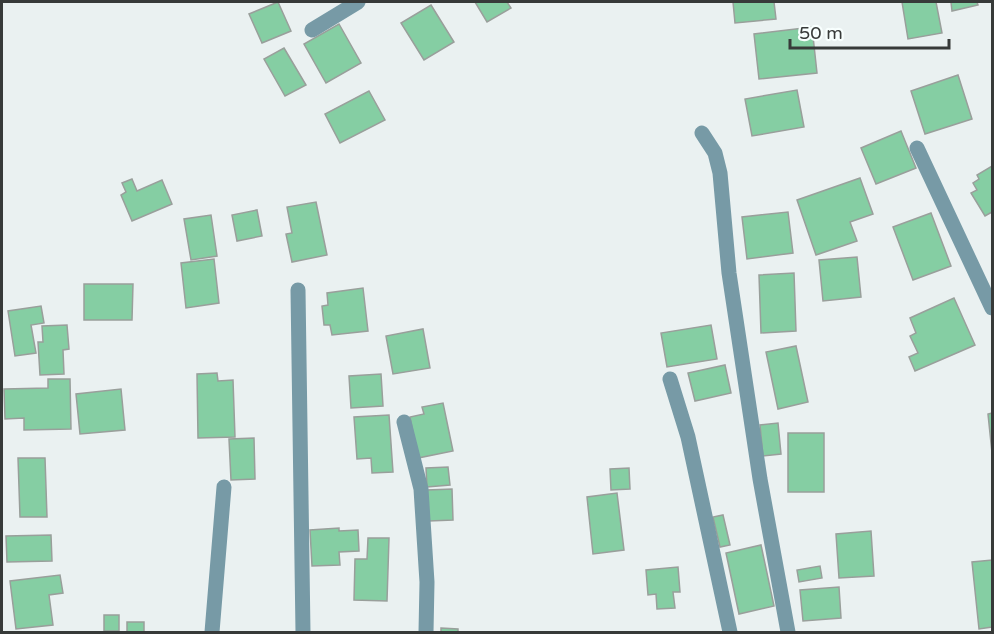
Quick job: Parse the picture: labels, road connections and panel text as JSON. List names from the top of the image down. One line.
{"scale_bar":"50 m"}
